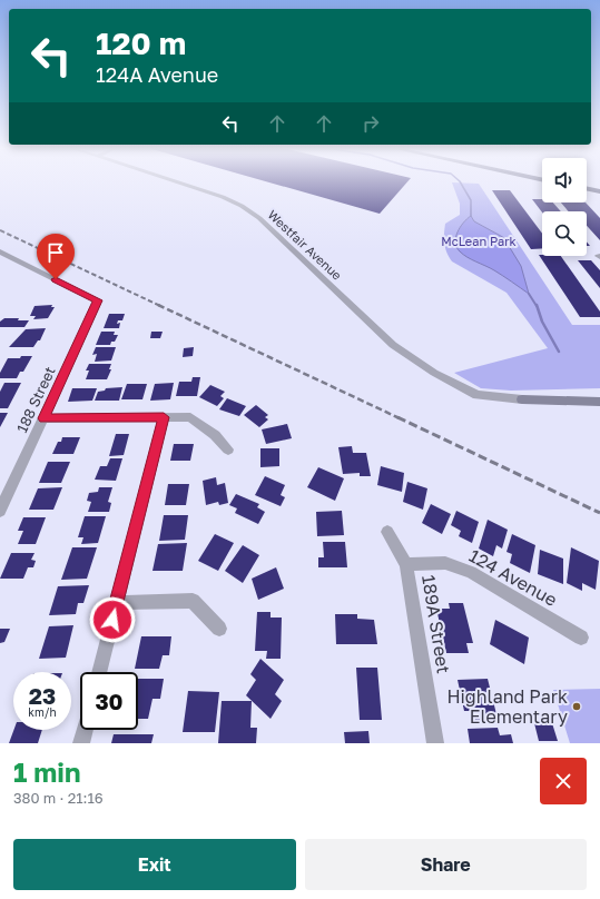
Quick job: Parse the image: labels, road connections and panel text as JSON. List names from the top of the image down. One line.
{"streets":{"street":["Westfair Avenue","188 Street","124 Avenue","189A Street"]},"crossings":[["124 Avenue","189A Street"]],"parks":["McLean Park"],"places":["Highland Park Elementary"],"page":{"turn":["120 m","124A Avenue"],"speed":"23 km/h","limit":"30","heading":["1 min","380 m · 21:16"],"buttons":["Exit","Share"]}}
